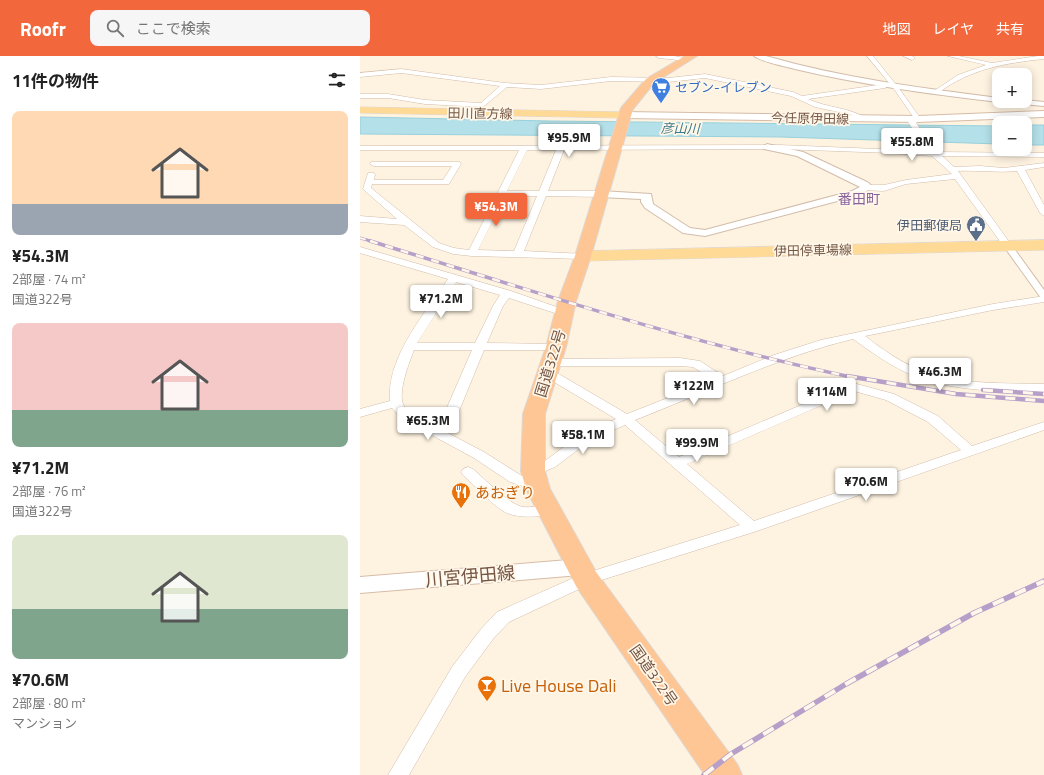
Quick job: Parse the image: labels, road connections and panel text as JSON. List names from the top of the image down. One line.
{"streets":{"highway":["国道322号"],"main road":["田川直方線","今任原伊田線","伊田停車場線","川宮伊田線"]},"crossings":[["田川直方線","今任原伊田線"],["田川直方線","国道322号"],["今任原伊田線","国道322号"],["伊田停車場線","国道322号"],["国道322号","川宮伊田線"]],"districts":["番田町"],"water":["彦山川"],"places":{"supermarket":["セブン-イレブン"],"public building":["伊田郵便局"],"restaurant":["あおぎり"],"bar":["Live House Dali"]},"page":{"header":"Roofr","search":"ここで検索","nav":["地図","レイヤ","共有"],"heading":"11件の物件","map_buttons":["+","−"],"list":[{"name":"¥54.3M","note":"2部屋 · 74 m² · 国道322号"},{"name":"¥71.2M","note":"2部屋 · 76 m² · 国道322号"},{"name":"¥70.6M","note":"2部屋 · 80 m² · マンション"}],"price":["¥95.9M","¥55.8M","¥54.3M","¥71.2M","¥46.3M","¥122M","¥114M","¥65.3M","¥58.1M","¥99.9M","¥70.6M"]}}
